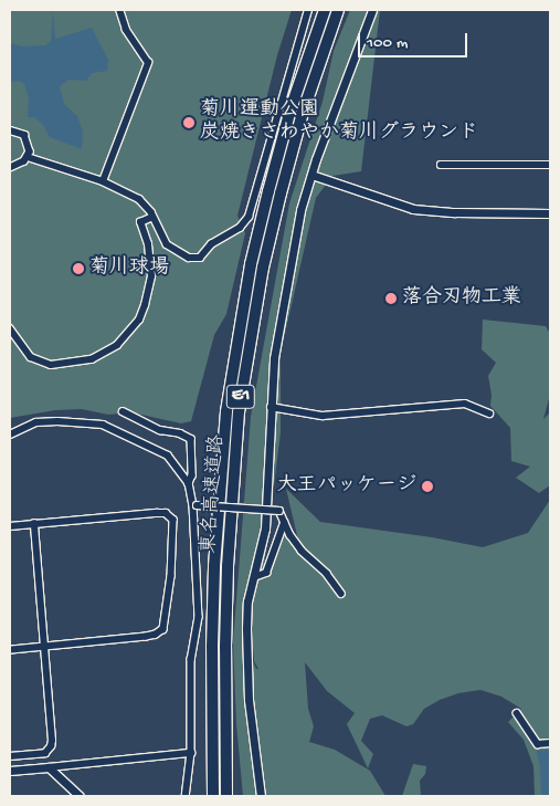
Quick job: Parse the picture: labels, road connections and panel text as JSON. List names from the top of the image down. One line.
{"streets":{"highway":["E1","東名高速道路"]},"places":["菊川運動公園 炭焼きさわやか菊川グラウンド","菊川球場","落合刃物工業","大王パッケージ"],"scale_bar":"100 m"}
